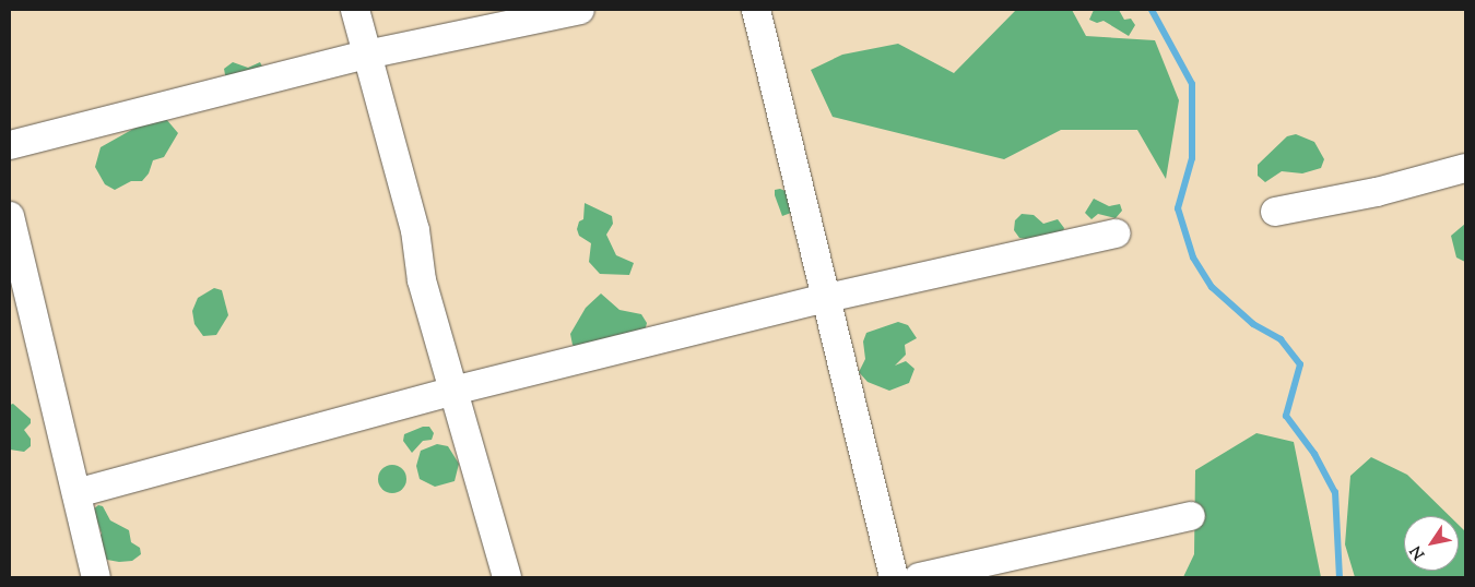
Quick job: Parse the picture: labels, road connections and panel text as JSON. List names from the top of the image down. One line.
{"north":"bottom left"}
